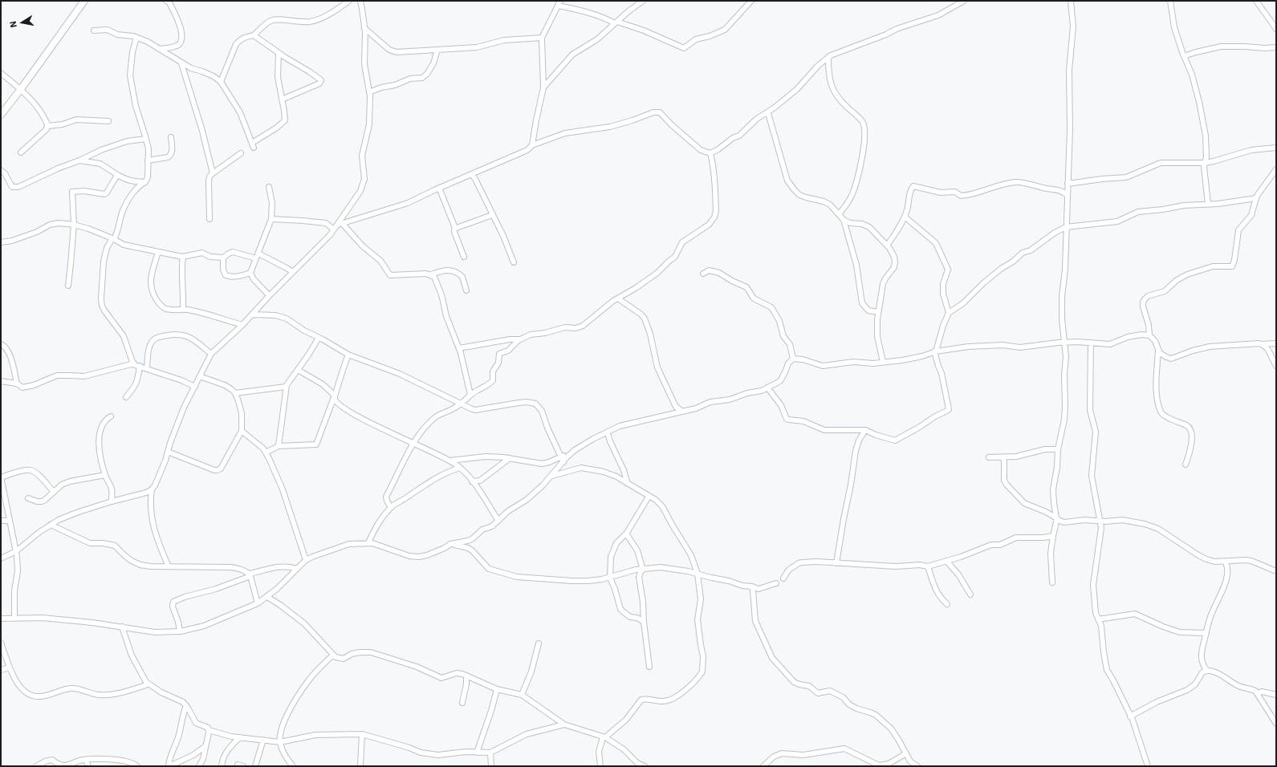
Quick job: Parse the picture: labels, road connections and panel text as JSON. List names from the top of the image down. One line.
{"north":"left"}
